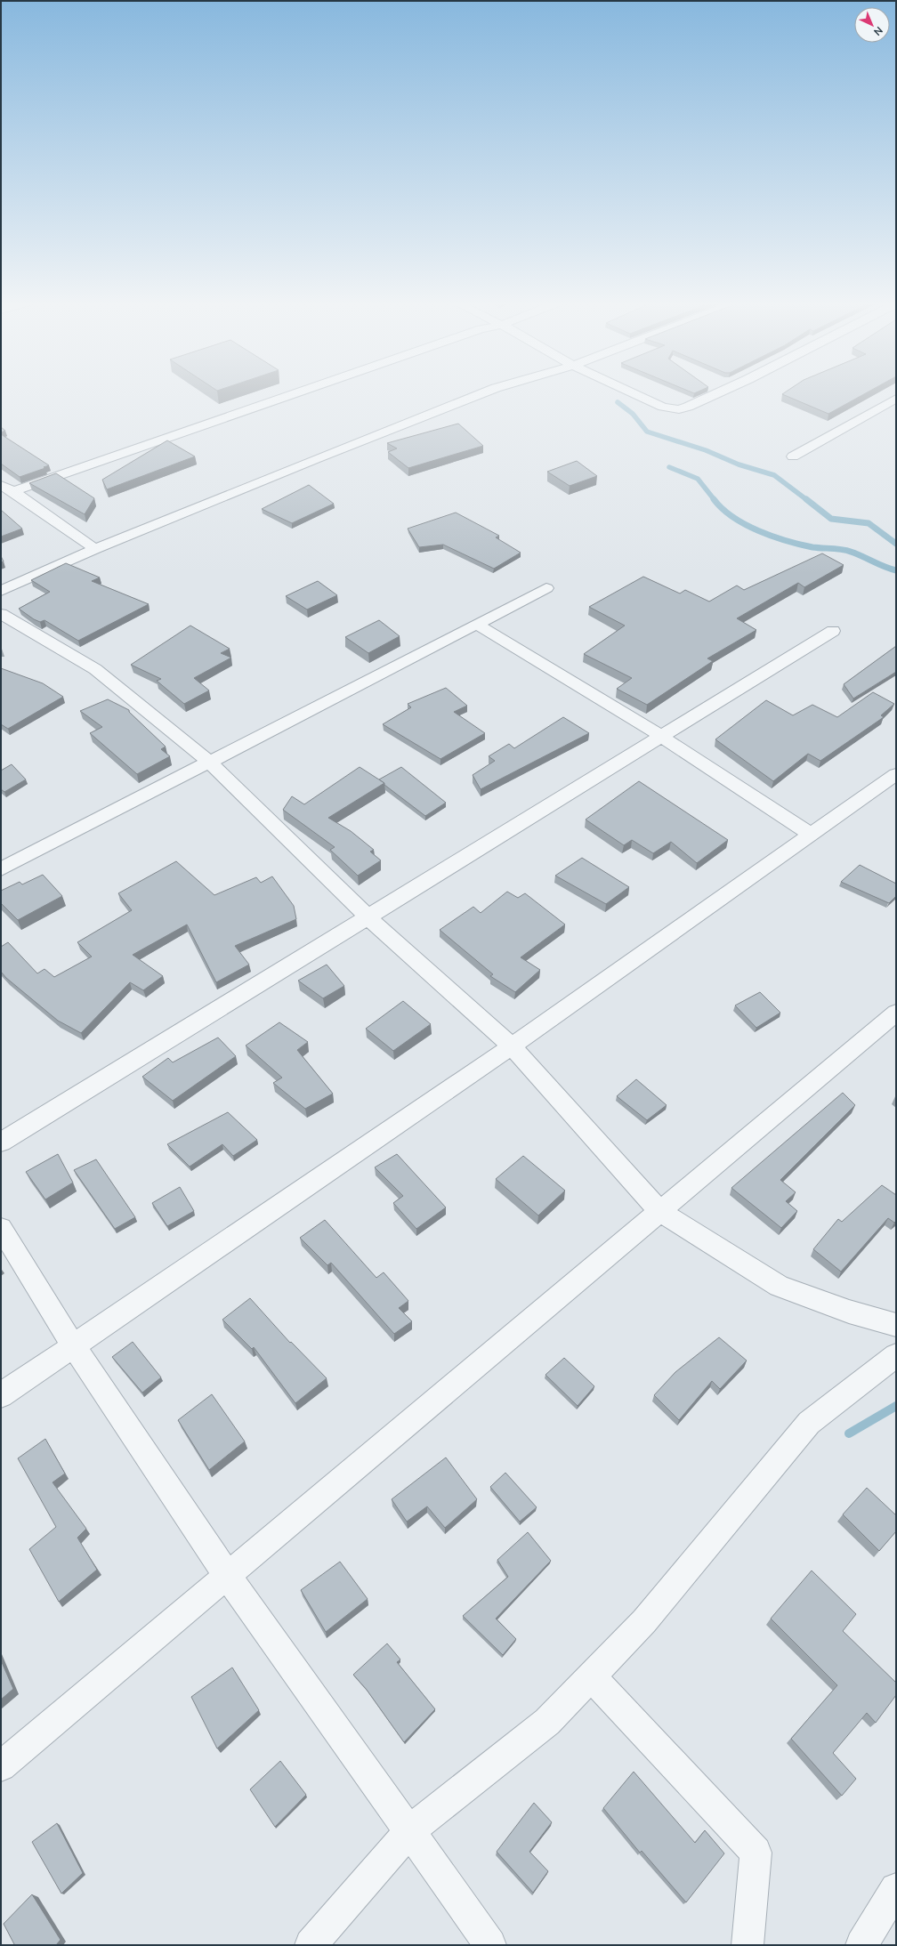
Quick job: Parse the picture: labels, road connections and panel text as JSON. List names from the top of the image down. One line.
{"north":"bottom right"}
